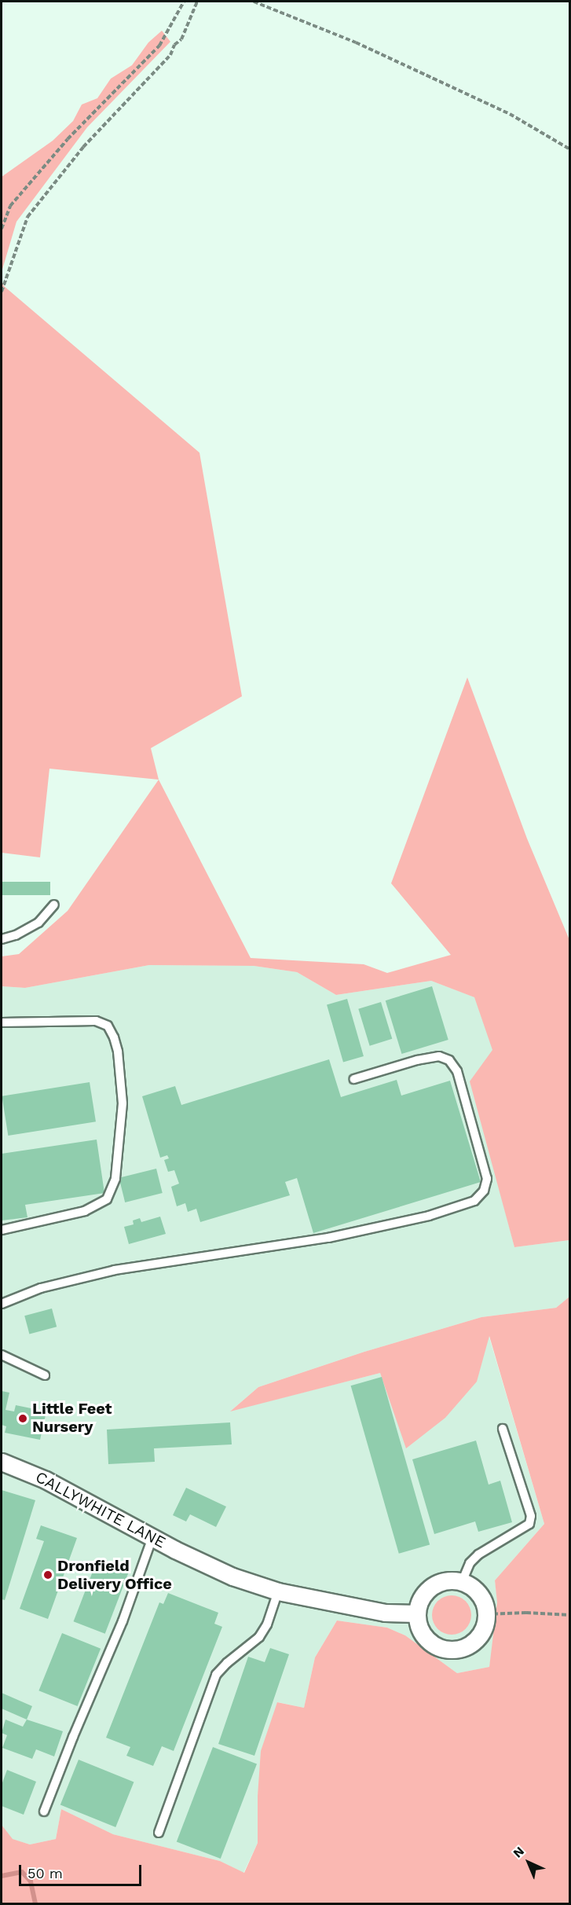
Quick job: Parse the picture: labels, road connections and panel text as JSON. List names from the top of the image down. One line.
{"streets":{"street":["CALLYWHITE LANE"]},"places":["Little Feet Nursery","Dronfield Delivery Office"],"scale_bar":"50 m","north":"top left"}
